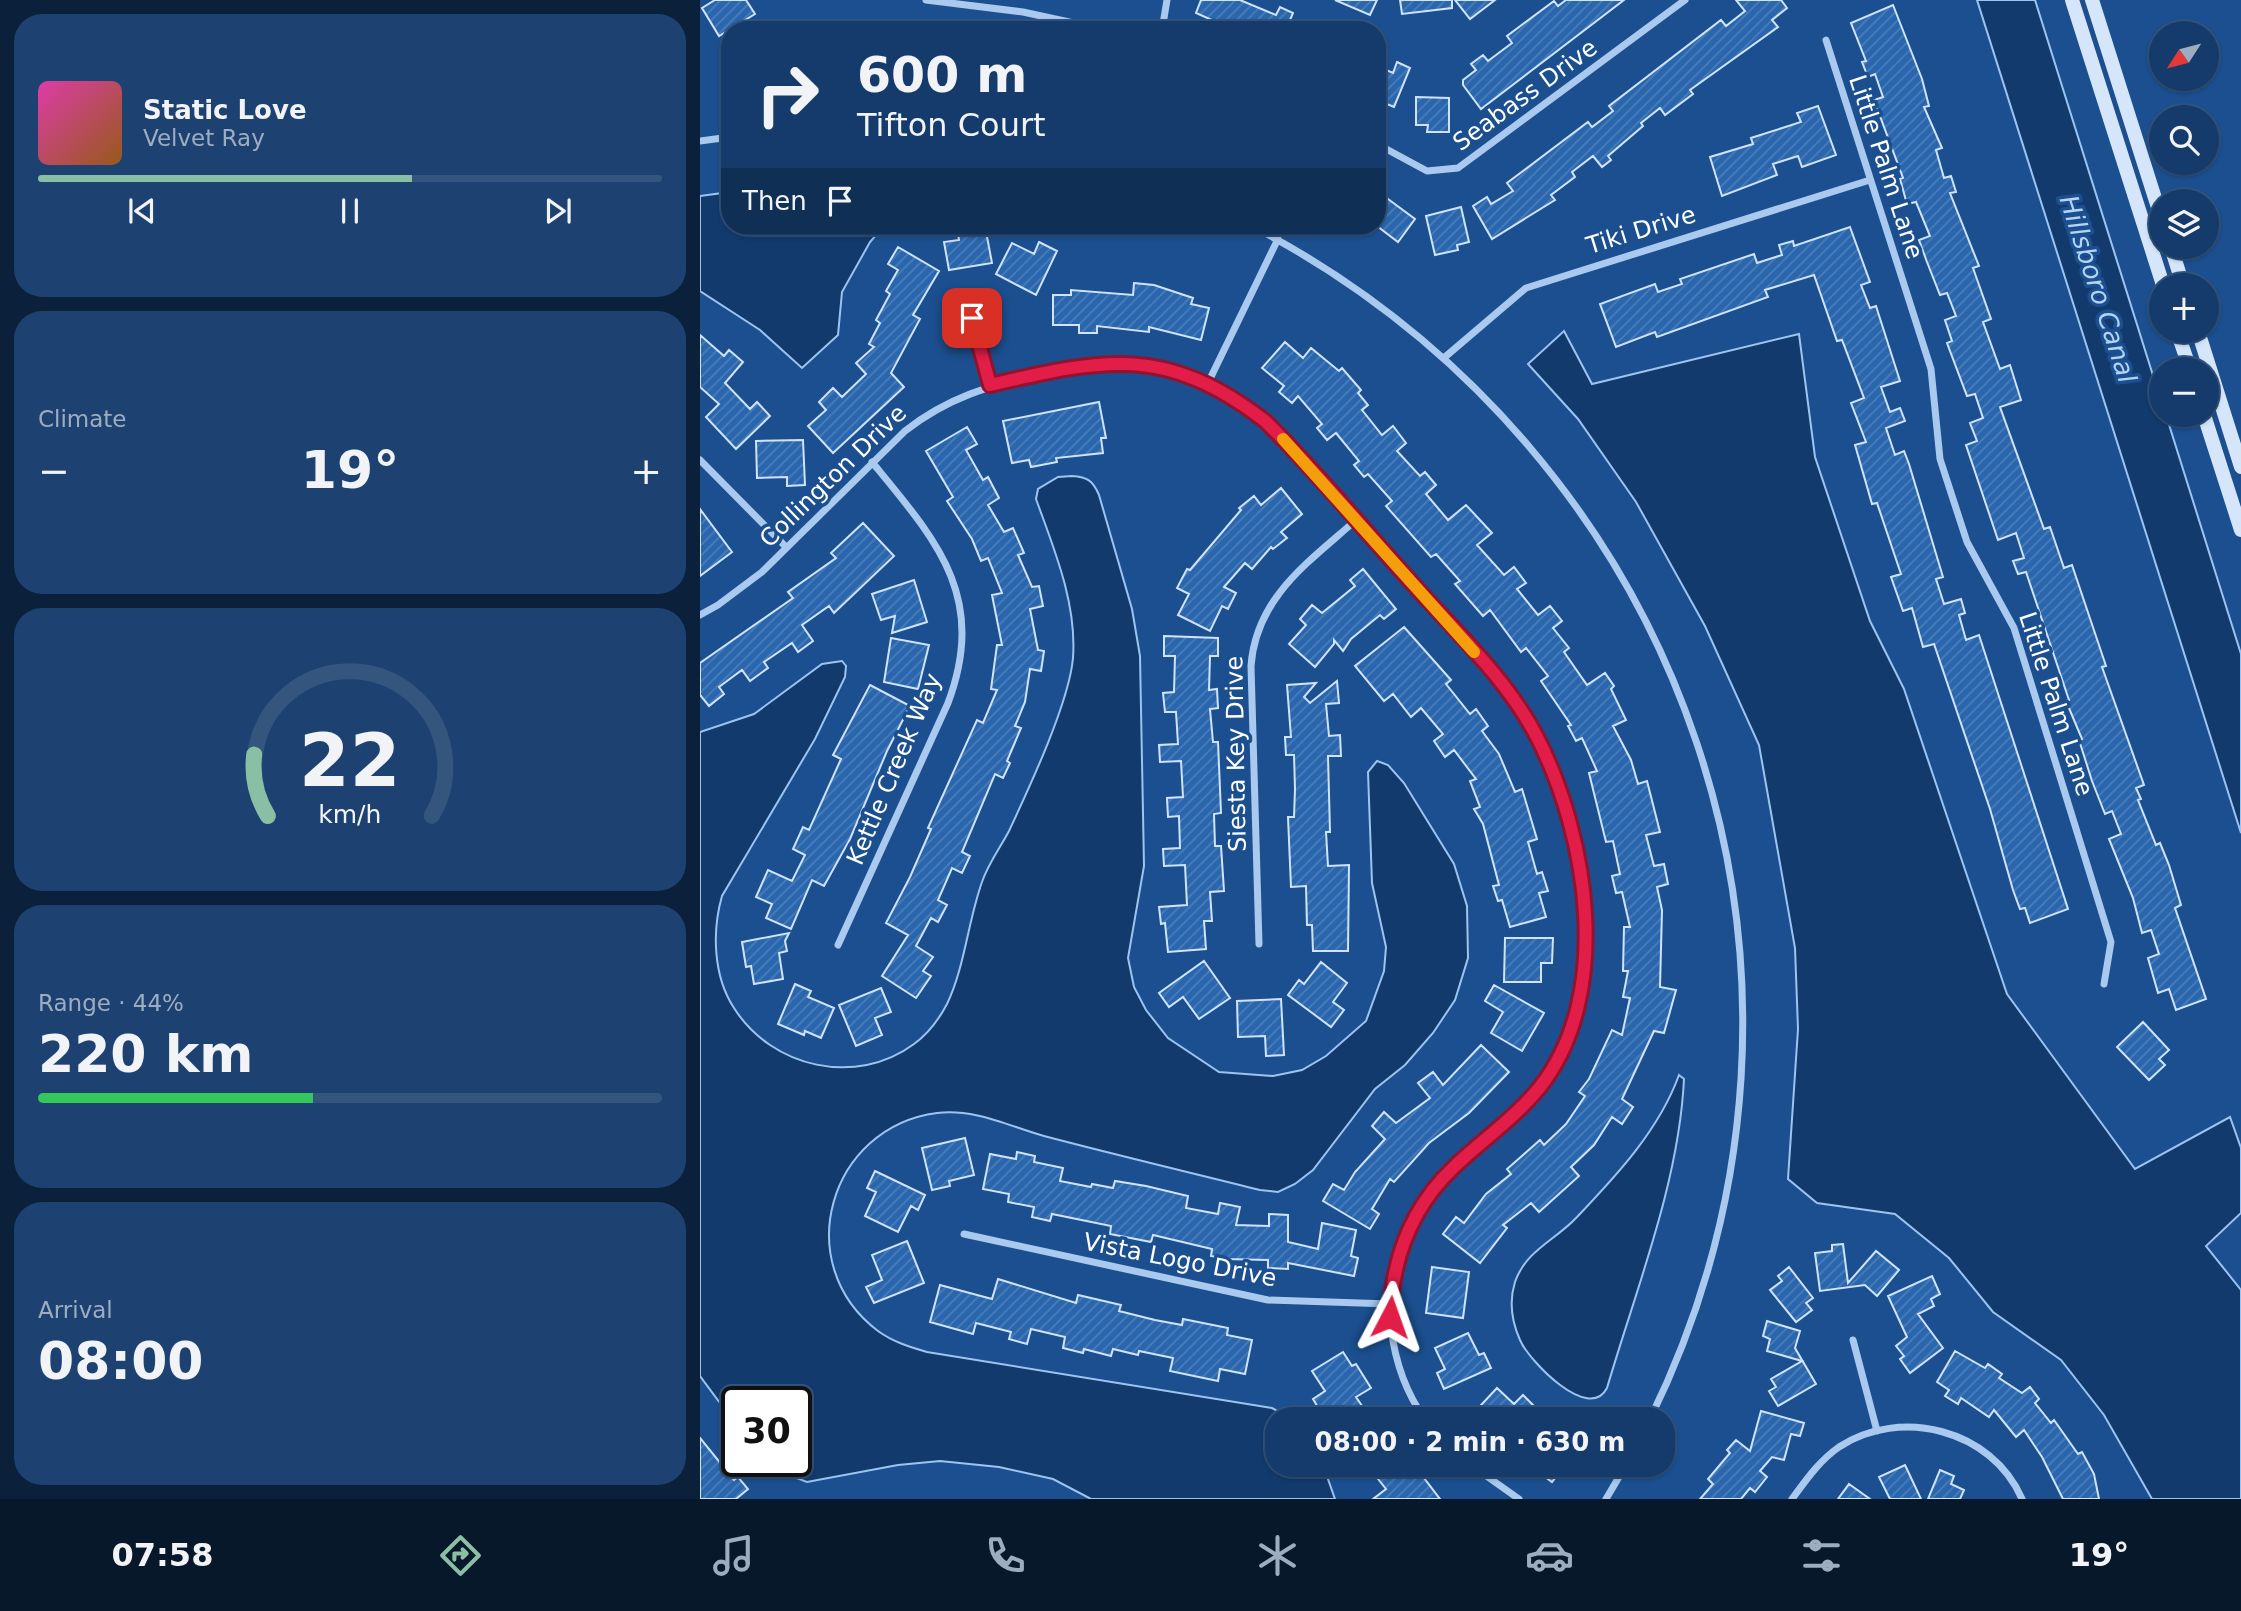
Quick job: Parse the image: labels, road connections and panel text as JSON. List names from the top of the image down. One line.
{"streets":{"street":["Seabass Drive","Little Palm Lane","Tiki Drive","Collington Drive","Siesta Key Drive","Kettle Creek Way","Vista Logo Drive"]},"crossings":[["Little Palm Lane","Tiki Drive"],["Collington Drive","Siesta Key Drive"],["Collington Drive","Kettle Creek Way"],["Collington Drive","Vista Logo Drive"]],"water":["Hillsboro Canal"],"north":"bottom left","page":{"map_buttons":["+","−"],"turn":["600 m","Tifton Court"],"song":["Static Love","Velvet Ray"],"then":"Then","tile":["Climate",["Range · 44%","220 km"],["Arrival","08:00"]],"heat":["−","19°","+"],"limit":"30","trip":"08:00 · 2 min · 630 m","tabs":["07:58","19°"],"gauge":["22","km/h"]}}
